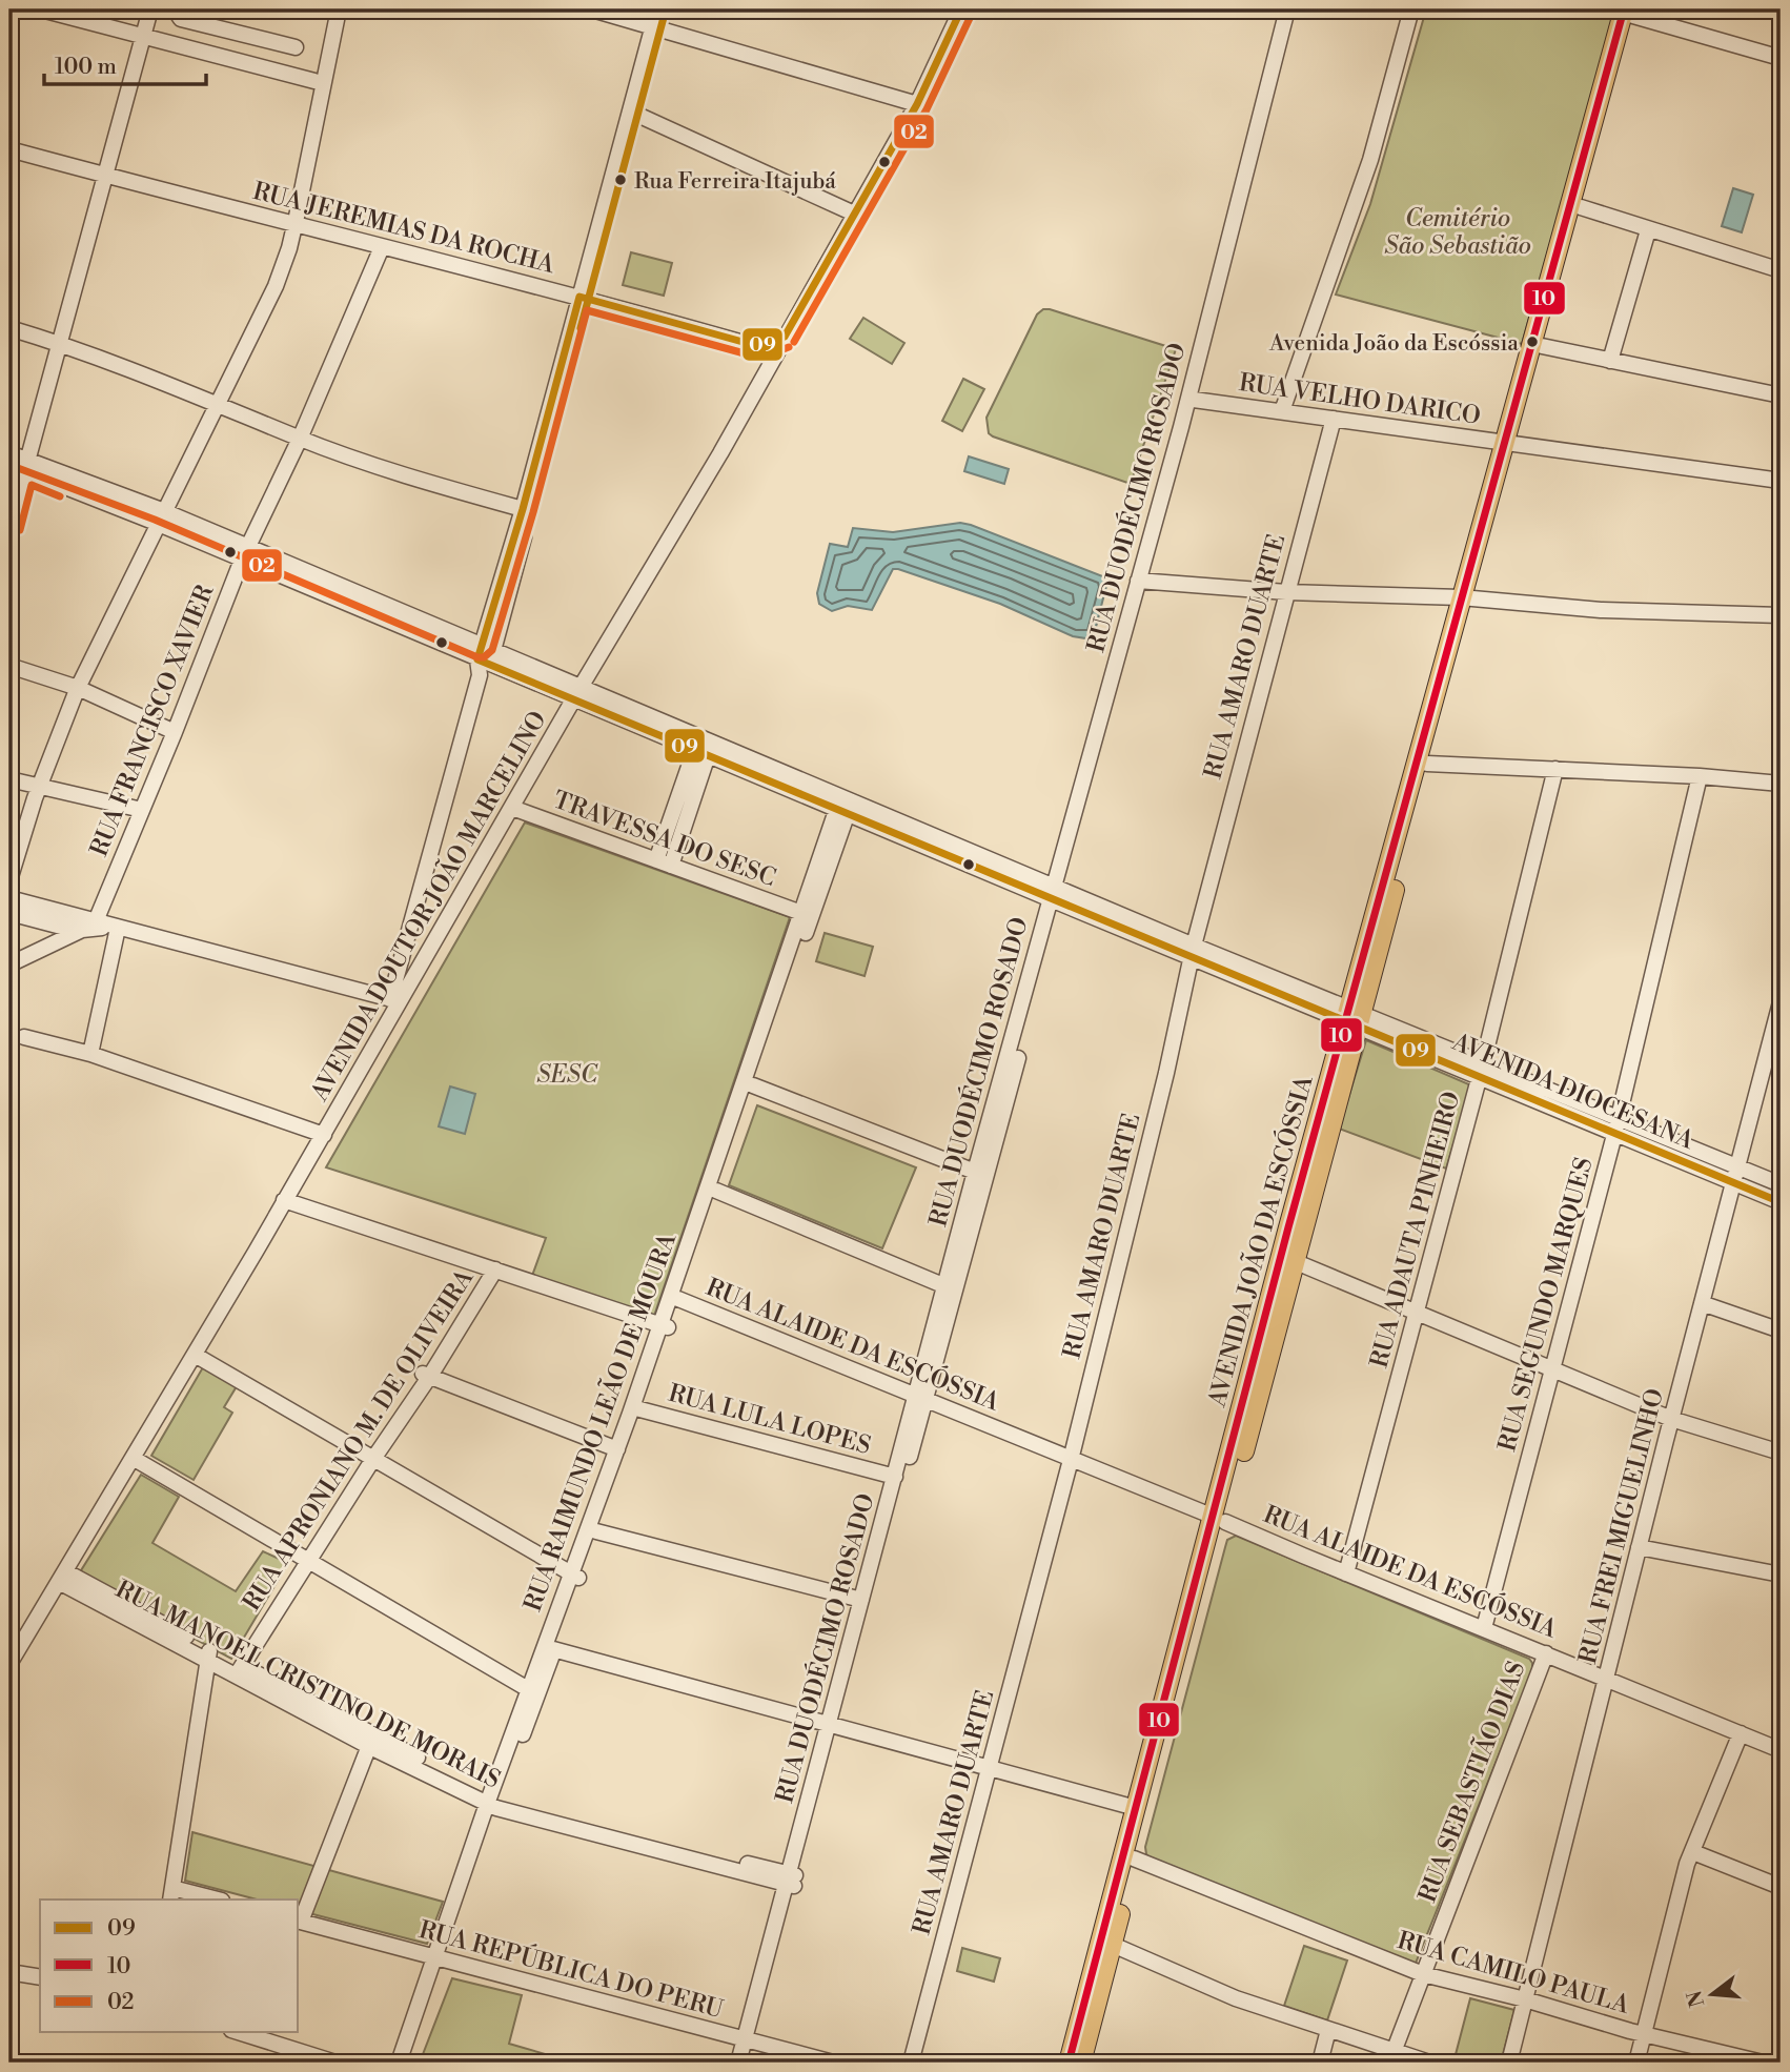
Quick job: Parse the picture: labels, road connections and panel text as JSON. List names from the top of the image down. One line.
{"streets":{"main road":["AVENIDA JOÃO DA ESCÓSSIA"],"street":["RUA JEREMIAS DA ROCHA","RUA VELHO DARICO","RUA DUODÉCIMO ROSADO","RUA AMARO DUARTE","RUA FRANCISCO XAVIER","TRAVESSA DO SESC","AVENIDA DOUTOR JOÃO MARCELINO","AVENIDA DIOCESANA","RUA ADAUTA PINHEIRO","RUA SEGUNDO MARQUES","RUA ALAIDE DA ESCÓSSIA","RUA LULA LOPES","RUA RAIMUNDO LEÃO DE MOURA","RUA APRONIANO M. DE OLIVEIRA","RUA FREI MIGUELINHO","RUA MANOEL CRISTINO DE MORAIS","RUA SEBASTIÃO DIAS","RUA REPÚBLICA DO PERU","RUA CAMILO PAULA"]},"crossings":[["RUA JEREMIAS DA ROCHA","RUA FRANCISCO XAVIER"],["RUA JEREMIAS DA ROCHA","AVENIDA DOUTOR JOÃO MARCELINO"],["RUA VELHO DARICO","RUA DUODÉCIMO ROSADO"],["RUA VELHO DARICO","RUA AMARO DUARTE"],["RUA VELHO DARICO","AVENIDA JOÃO DA ESCÓSSIA"],["RUA DUODÉCIMO ROSADO","AVENIDA DIOCESANA"],["RUA DUODÉCIMO ROSADO","RUA ALAIDE DA ESCÓSSIA"],["RUA DUODÉCIMO ROSADO","RUA LULA LOPES"],["RUA DUODÉCIMO ROSADO","RUA MANOEL CRISTINO DE MORAIS"],["RUA DUODÉCIMO ROSADO","RUA REPÚBLICA DO PERU"],["RUA AMARO DUARTE","AVENIDA DIOCESANA"],["RUA AMARO DUARTE","RUA ALAIDE DA ESCÓSSIA"],["RUA FRANCISCO XAVIER","AVENIDA DIOCESANA"],["TRAVESSA DO SESC","AVENIDA DOUTOR JOÃO MARCELINO"],["TRAVESSA DO SESC","RUA RAIMUNDO LEÃO DE MOURA"],["AVENIDA DOUTOR JOÃO MARCELINO","AVENIDA DIOCESANA"],["AVENIDA DOUTOR JOÃO MARCELINO","RUA MANOEL CRISTINO DE MORAIS"],["AVENIDA DIOCESANA","RUA ADAUTA PINHEIRO"],["AVENIDA DIOCESANA","AVENIDA JOÃO DA ESCÓSSIA"],["AVENIDA DIOCESANA","RUA SEGUNDO MARQUES"],["AVENIDA DIOCESANA","RUA RAIMUNDO LEÃO DE MOURA"],["AVENIDA DIOCESANA","RUA FREI MIGUELINHO"],["RUA ADAUTA PINHEIRO","RUA ALAIDE DA ESCÓSSIA"],["AVENIDA JOÃO DA ESCÓSSIA","RUA ALAIDE DA ESCÓSSIA"],["AVENIDA JOÃO DA ESCÓSSIA","RUA CAMILO PAULA"],["RUA SEGUNDO MARQUES","RUA ALAIDE DA ESCÓSSIA"],["RUA ALAIDE DA ESCÓSSIA","RUA RAIMUNDO LEÃO DE MOURA"],["RUA ALAIDE DA ESCÓSSIA","RUA FREI MIGUELINHO"],["RUA ALAIDE DA ESCÓSSIA","RUA SEBASTIÃO DIAS"],["RUA LULA LOPES","RUA RAIMUNDO LEÃO DE MOURA"],["RUA RAIMUNDO LEÃO DE MOURA","RUA MANOEL CRISTINO DE MORAIS"],["RUA RAIMUNDO LEÃO DE MOURA","RUA REPÚBLICA DO PERU"],["RUA APRONIANO M. DE OLIVEIRA","RUA MANOEL CRISTINO DE MORAIS"],["RUA FREI MIGUELINHO","RUA CAMILO PAULA"],["RUA SEBASTIÃO DIAS","RUA CAMILO PAULA"]],"parks":["Cemitério São Sebastião","SESC"],"places":["Rua Ferreira Itajubá","Avenida João da Escóssia"],"lines":["transit line 09","transit line 10","transit line 02"],"legend":["09","10","02"],"scale_bar":"100 m","north":"left"}
